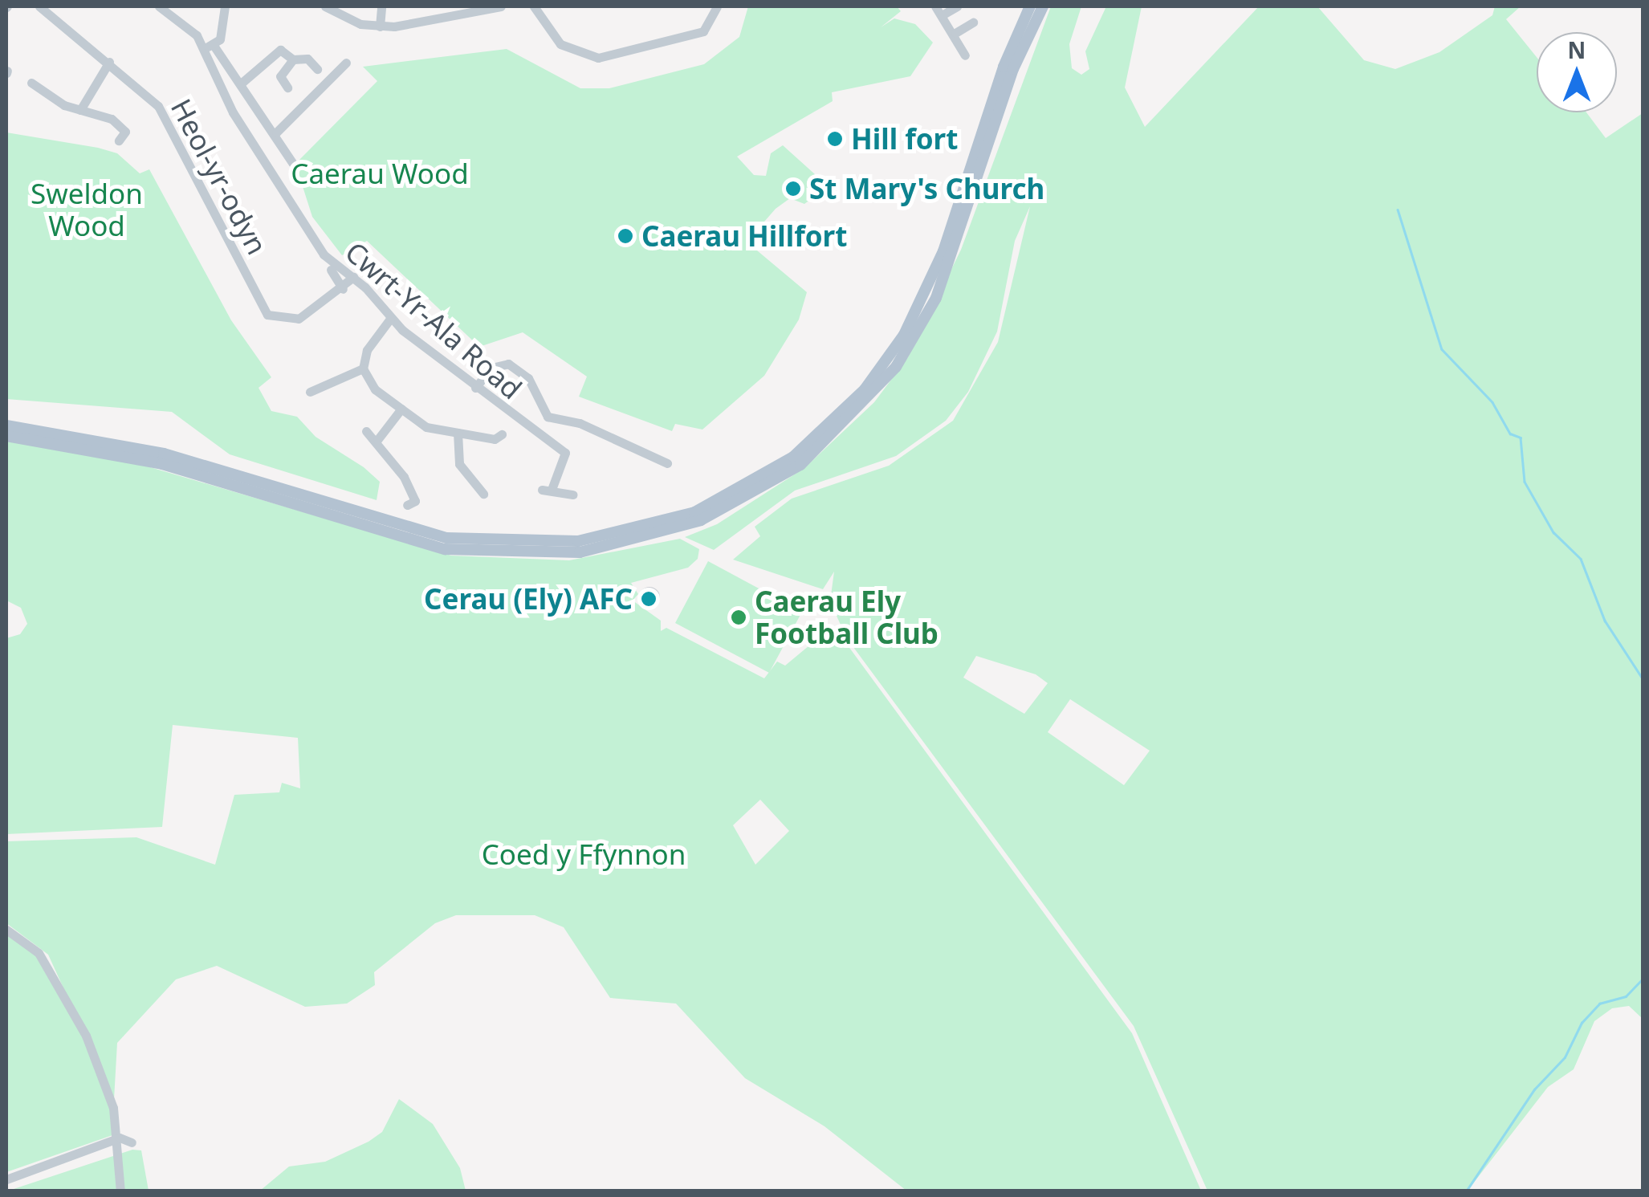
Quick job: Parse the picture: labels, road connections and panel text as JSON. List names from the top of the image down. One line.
{"streets":{"street":["Heol-yr-odyn","Cwrt-Yr-Ala Road"]},"crossings":[["Heol-yr-odyn","Cwrt-Yr-Ala Road"]],"parks":["Caerau Wood","Sweldon Wood","Coed y Ffynnon"],"places":["Hill fort","St Mary's Church","Caerau Hillfort","Cerau (Ely) AFC","Caerau Ely Football Club"],"north":"top"}
